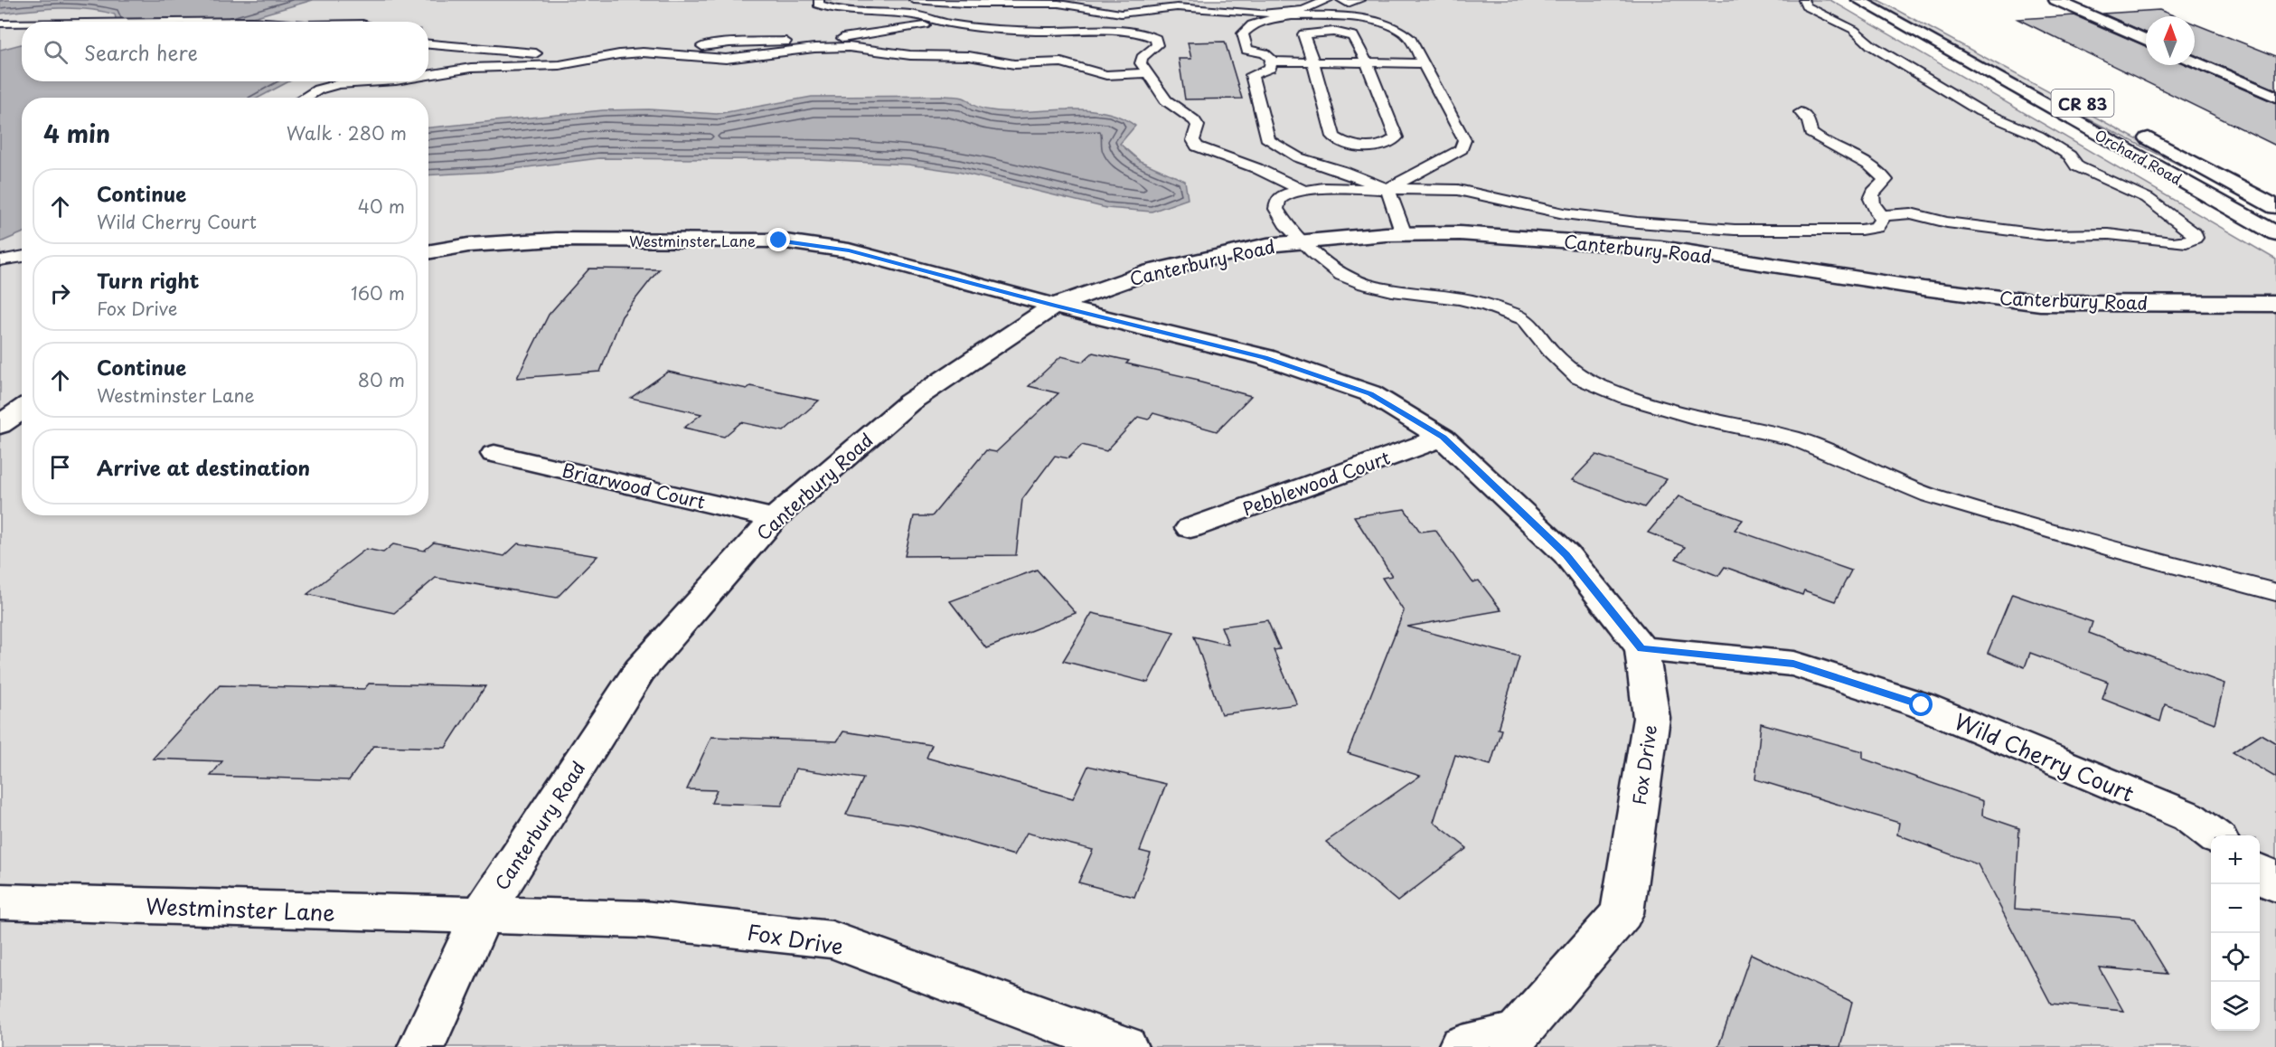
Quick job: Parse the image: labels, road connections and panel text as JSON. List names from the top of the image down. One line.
{"streets":{"street":["CR 83","Orchard Road","Westminster Lane","Canterbury Road","Pebblewood Court","Briarwood Court","Wild Cherry Court","Fox Drive"]},"crossings":[["Westminster Lane","Canterbury Road"],["Westminster Lane","Fox Drive"],["Canterbury Road","Briarwood Court"],["Canterbury Road","Fox Drive"],["Wild Cherry Court","Fox Drive"]],"north":"top","page":{"search":"Search here","heading":["4 min","Walk · 280 m"],"list":[["Continue","Wild Cherry Court","40 m"],["Turn right","Fox Drive","160 m"],["Continue","Westminster Lane","80 m"],"Arrive at destination"],"map_buttons":["+","−"]}}
